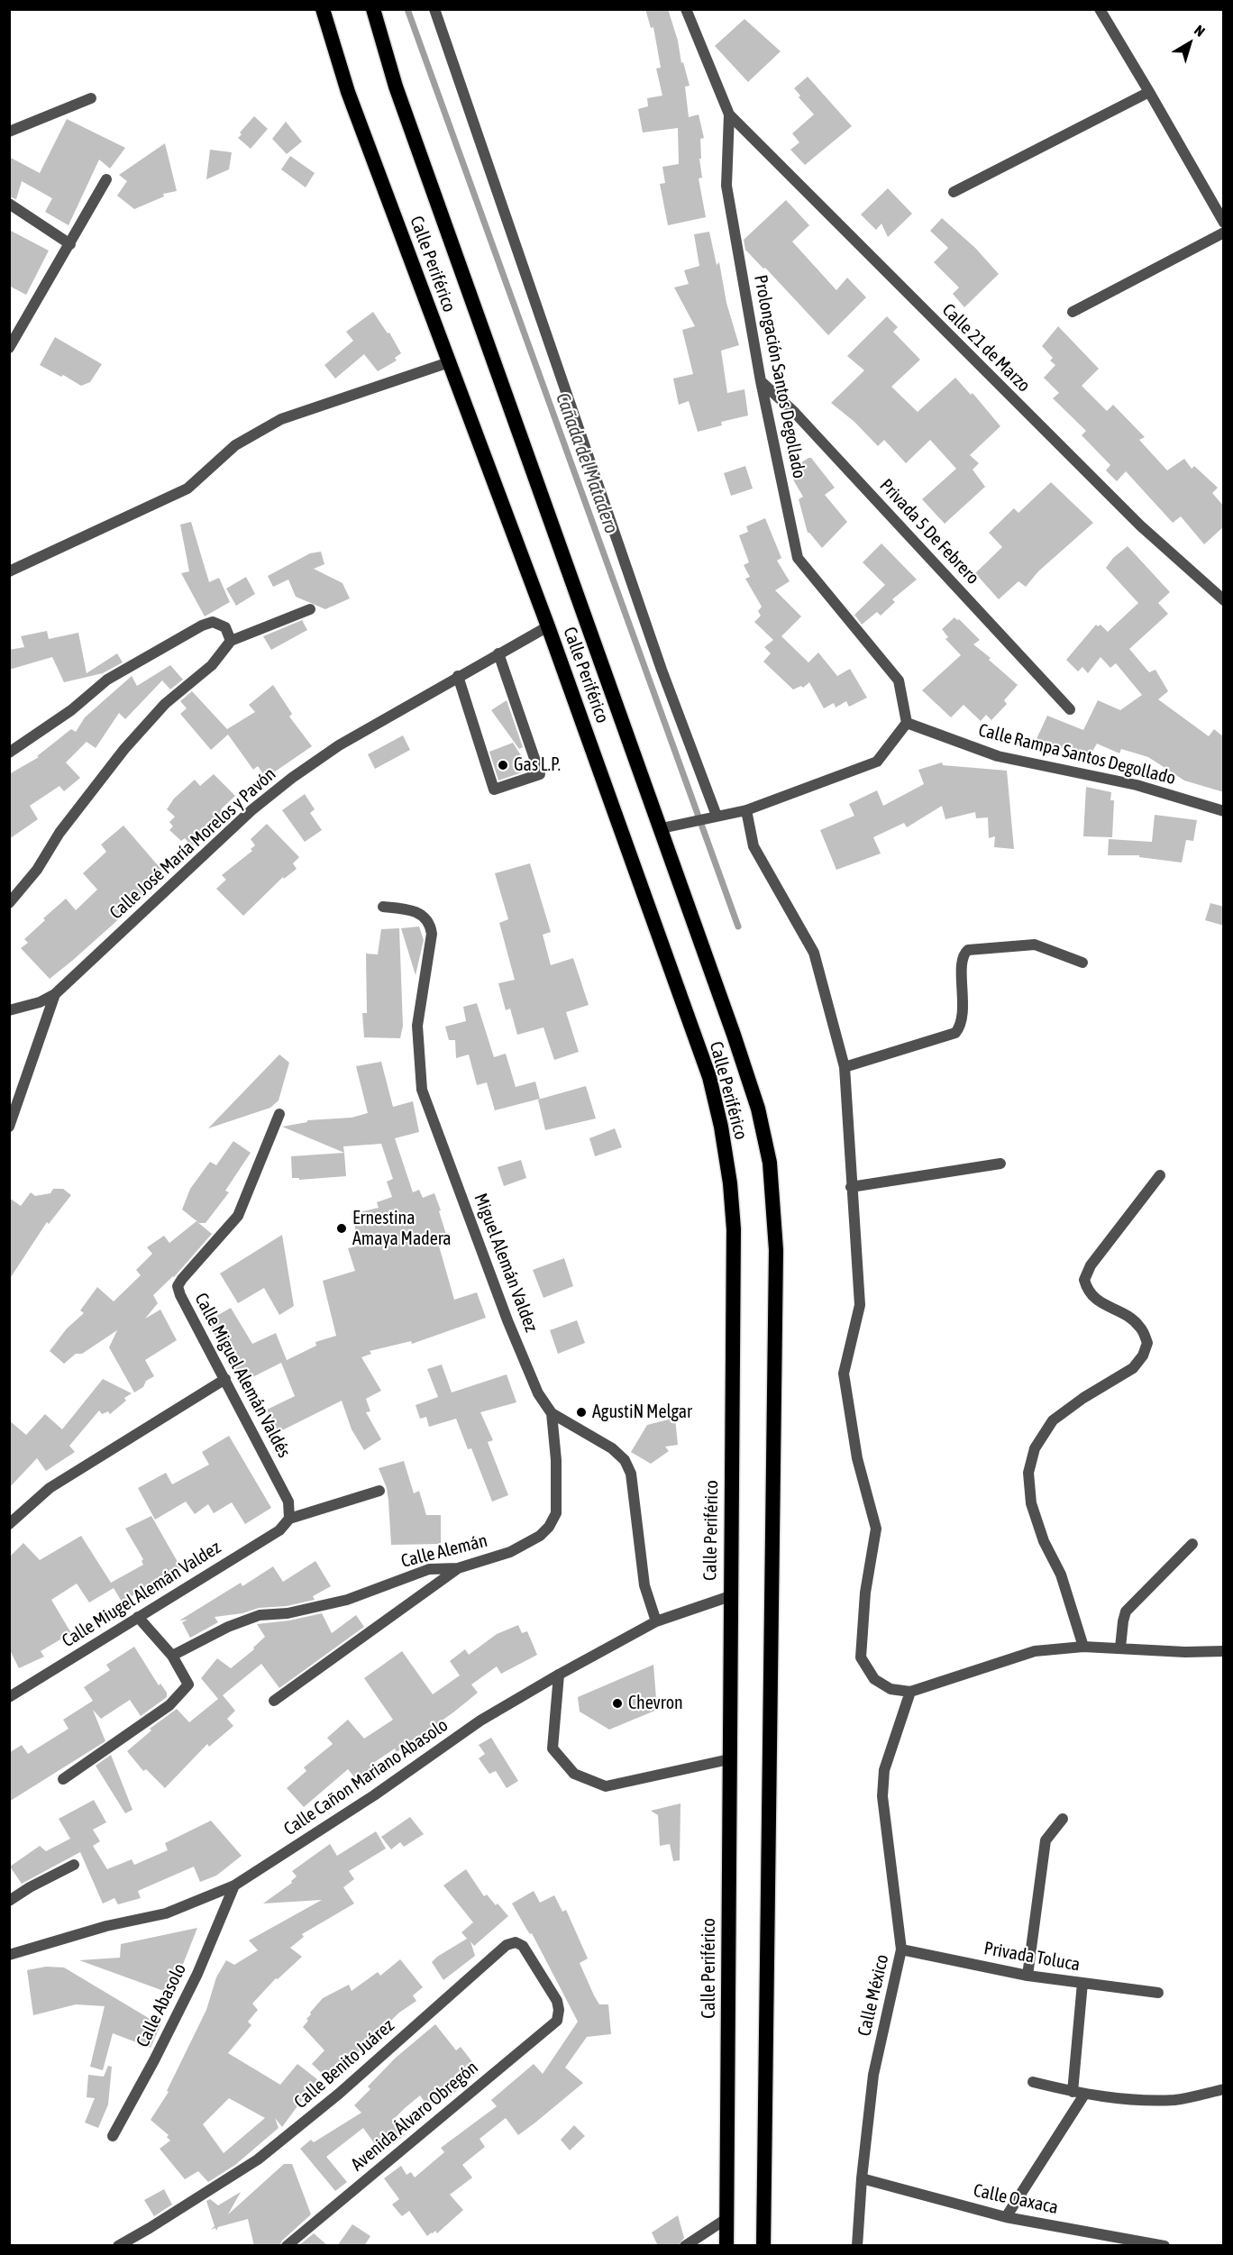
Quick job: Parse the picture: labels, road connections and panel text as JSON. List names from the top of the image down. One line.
{"streets":{"highway":["Calle Periférico"],"street":["Calle 21 de Marzo","Prolongación Santos Degollado","Privada 5 De Febrero","Calle Rampa Santos Degollado","Calle José María Morelos y Pavón","Miguel Alemán Valdez","Calle Miguel Alemán Valdés","Calle Alemán","Calle Miugel Alemán Valdez","Calle Cañon Mariano Abasolo","Privada Toluca","Calle México","Calle Abasolo","Calle Benito Juárez","Avenida Álvaro Obregón","Calle Oaxaca"]},"crossings":[["Calle Periférico","Calle José María Morelos y Pavón"],["Calle Periférico","Calle Cañon Mariano Abasolo"],["Calle 21 de Marzo","Prolongación Santos Degollado"],["Prolongación Santos Degollado","Privada 5 De Febrero"],["Prolongación Santos Degollado","Calle Rampa Santos Degollado"],["Miguel Alemán Valdez","Calle Alemán"],["Miguel Alemán Valdez","Calle Cañon Mariano Abasolo"],["Calle Miguel Alemán Valdés","Calle Miugel Alemán Valdez"],["Calle Cañon Mariano Abasolo","Calle Abasolo"],["Privada Toluca","Calle México"],["Calle México","Calle Oaxaca"],["Calle Benito Juárez","Avenida Álvaro Obregón"]],"water":["Cañada del Matadero"],"places":["Gas L.P.","Ernestina Amaya Madera","AgustiN Melgar","Chevron"],"north":"top right"}
